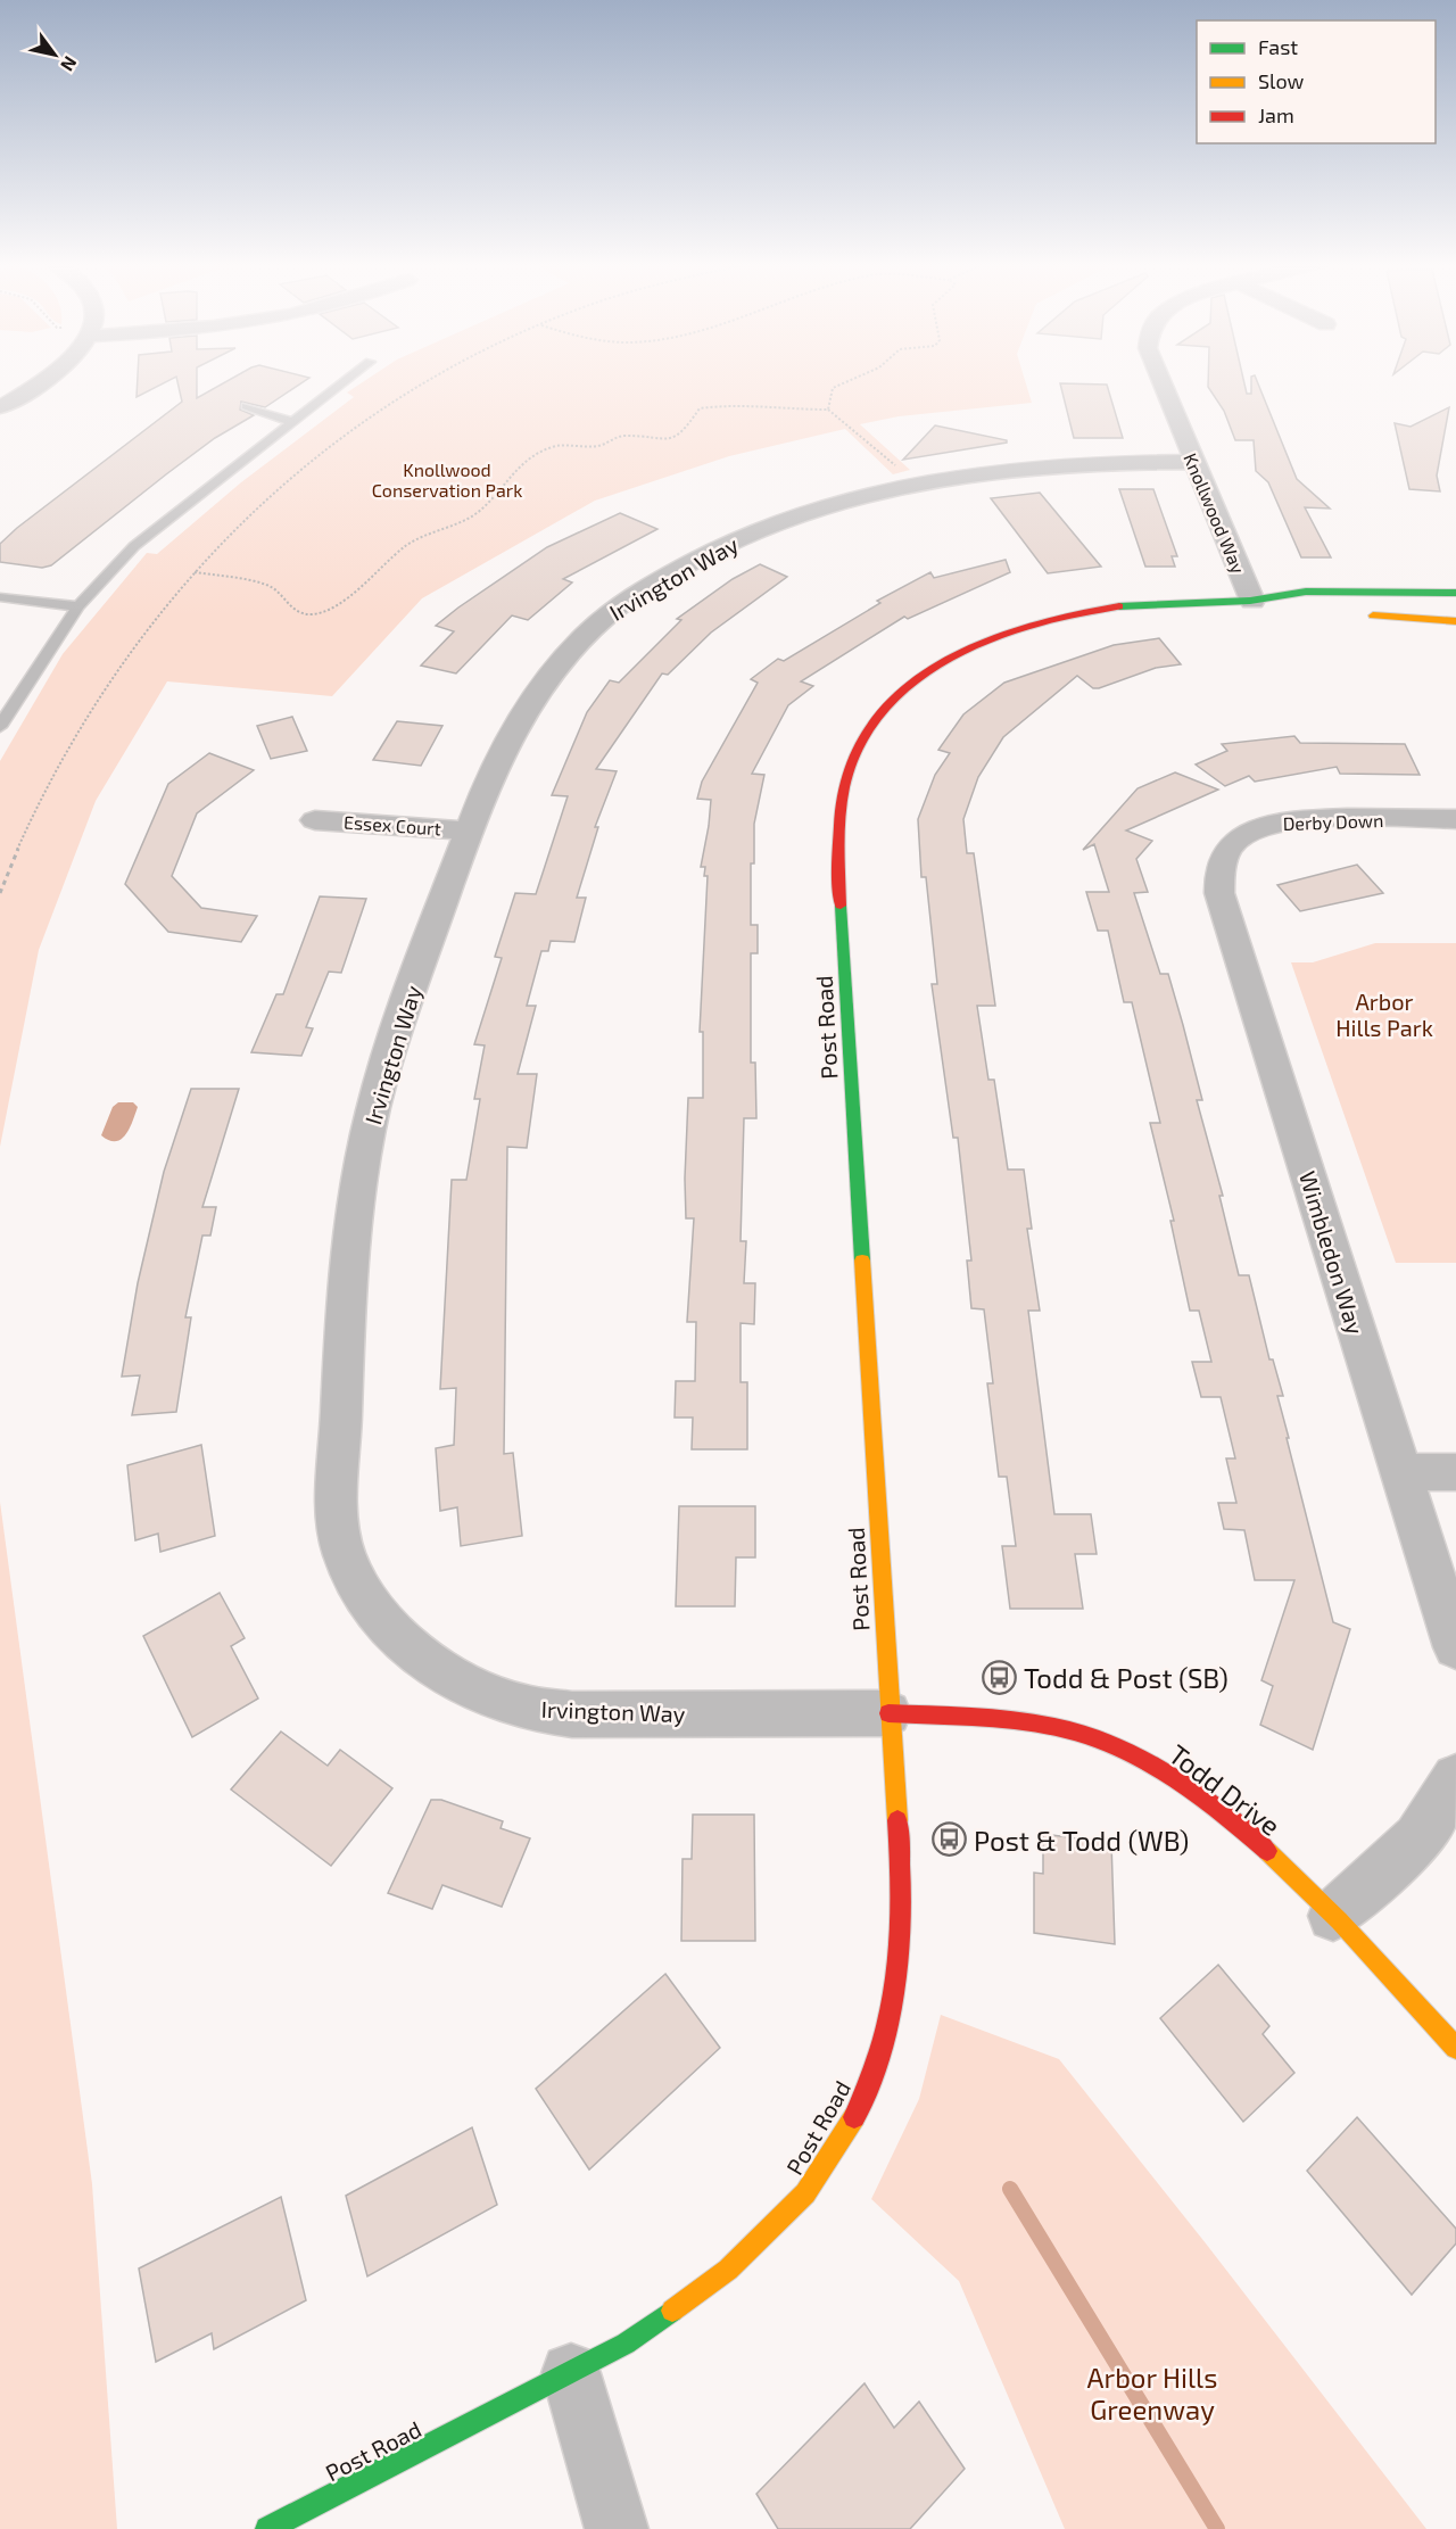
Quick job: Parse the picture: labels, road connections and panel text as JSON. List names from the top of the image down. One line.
{"streets":{"street":["Knollwood Way","Irvington Way","Derby Down","Essex Court","Post Road","Wimbledon Way","Todd Drive"]},"crossings":[["Knollwood Way","Irvington Way"],["Knollwood Way","Post Road"],["Irvington Way","Essex Court"],["Irvington Way","Post Road"],["Irvington Way","Todd Drive"],["Derby Down","Wimbledon Way"],["Post Road","Todd Drive"]],"parks":["Knollwood Conservation Park","Arbor Hills Park","Arbor Hills Greenway"],"places":{"bus stop":["Todd & Post (SB)","Post & Todd (WB)"]},"legend":["Fast","Slow","Jam"],"north":"bottom right"}
